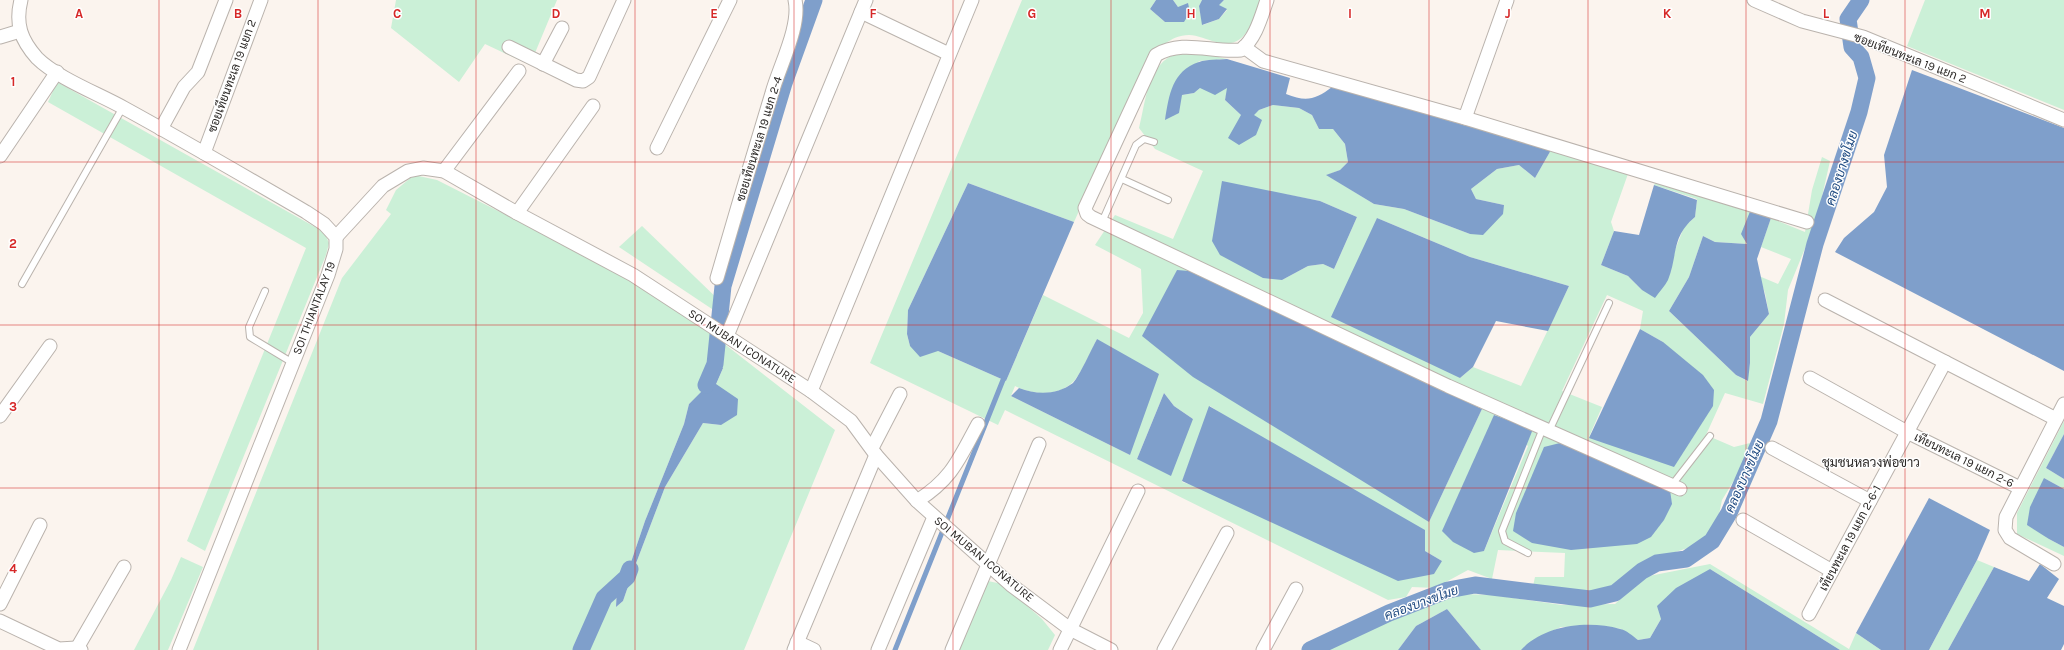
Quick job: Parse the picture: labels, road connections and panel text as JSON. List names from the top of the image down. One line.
{"streets":{"street":["ซอยเทียนทะเล 19 แยก 2","ซอยเทียนทะเล 19 แยก 2-4","SOI THIANTALAY 19","SOI MUBAN ICONATURE","เทียนทะเล 19 แยก 2-6","เทียนทะเล 19 แยก 2-6-1"]},"crossings":[["SOI THIANTALAY 19","SOI MUBAN ICONATURE"],["เทียนทะเล 19 แยก 2-6","เทียนทะเล 19 แยก 2-6-1"]],"districts":["ชุมชนหลวงพ่อขาว"],"water":["คลองบางขโมย"],"grid":{"columns":["A","B","C","D","E","F","G","H","I","J","K","L","M"],"rows":["1","2","3","4"]}}
